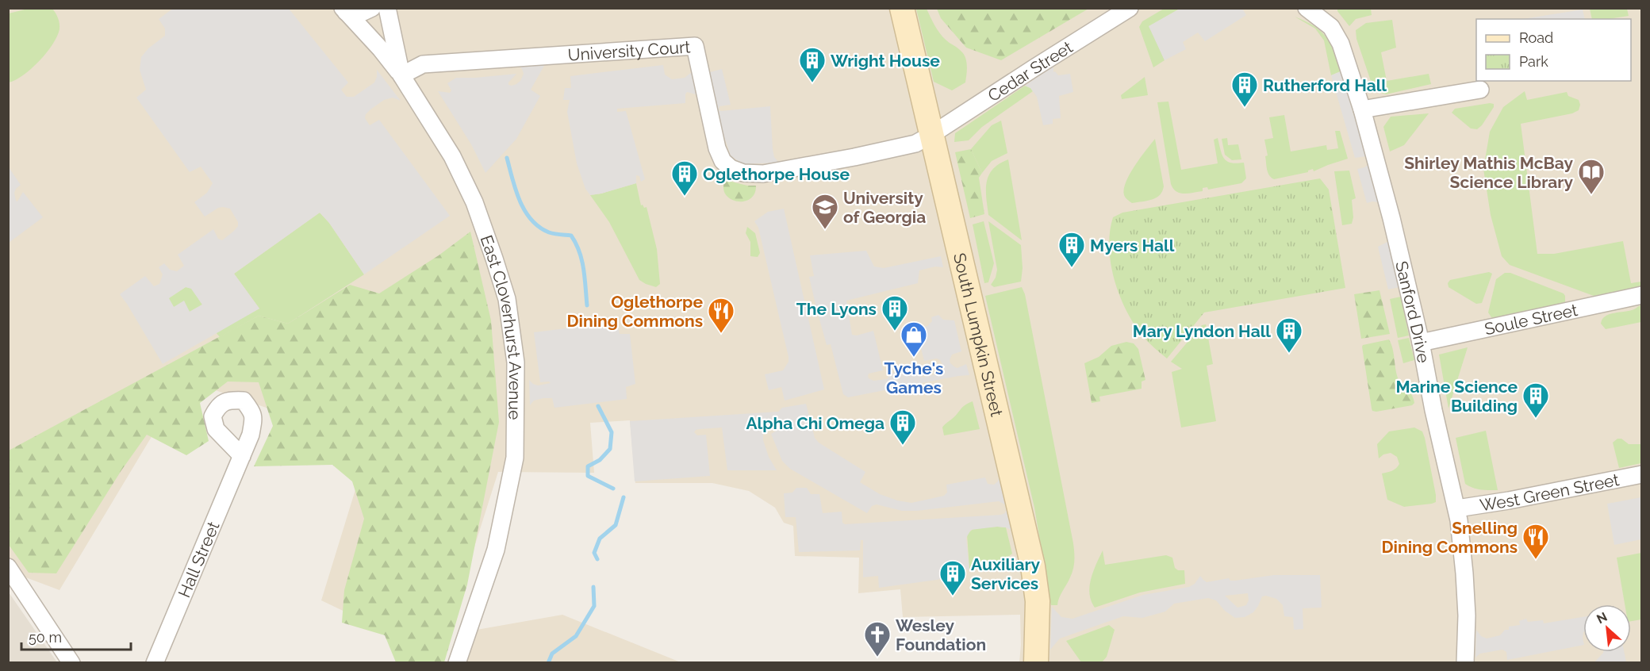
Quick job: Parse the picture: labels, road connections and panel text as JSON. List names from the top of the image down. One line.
{"streets":{"main road":["South Lumpkin Street"],"street":["University Court","Cedar Street","Sanford Drive","Soule Street","East Cloverhurst Avenue","West Green Street","Hall Street"]},"crossings":[["University Court","Cedar Street"],["University Court","East Cloverhurst Avenue"],["University Court","South Lumpkin Street"],["Cedar Street","South Lumpkin Street"],["Sanford Drive","Soule Street"],["Sanford Drive","West Green Street"]],"places":{"building":["Wright House","Rutherford Hall","Oglethorpe House","Myers Hall","The Lyons","Mary Lyndon Hall","Marine Science Building","Alpha Chi Omega","Auxiliary Services"],"library":["Shirley Mathis McBay Science Library"],"school or university":["University of Georgia"],"restaurant":["Oglethorpe Dining Commons","Snelling Dining Commons"],"shop":["Tyche's Games"],"church":["Wesley Foundation"]},"legend":["Road","Park"],"scale_bar":"50 m","north":"top left"}
